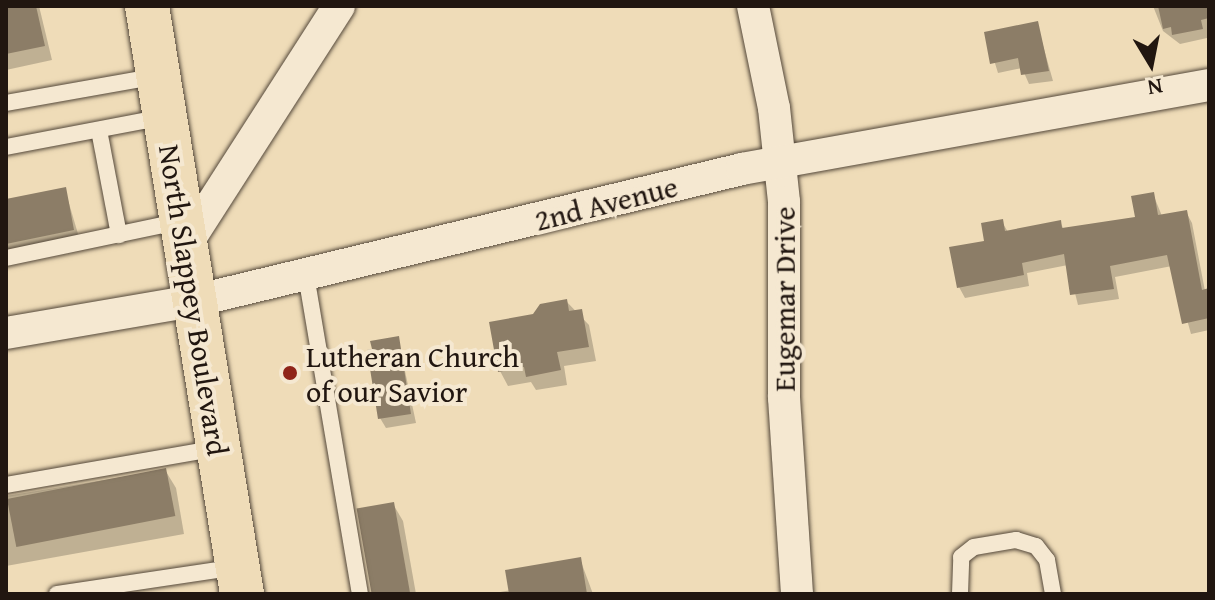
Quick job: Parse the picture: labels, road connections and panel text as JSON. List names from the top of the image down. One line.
{"streets":{"main road":["North Slappey Boulevard"],"street":["2nd Avenue","Eugemar Drive"]},"crossings":[["2nd Avenue","Eugemar Drive"],["2nd Avenue","North Slappey Boulevard"]],"places":["Lutheran Church of our Savior"],"north":"bottom"}
